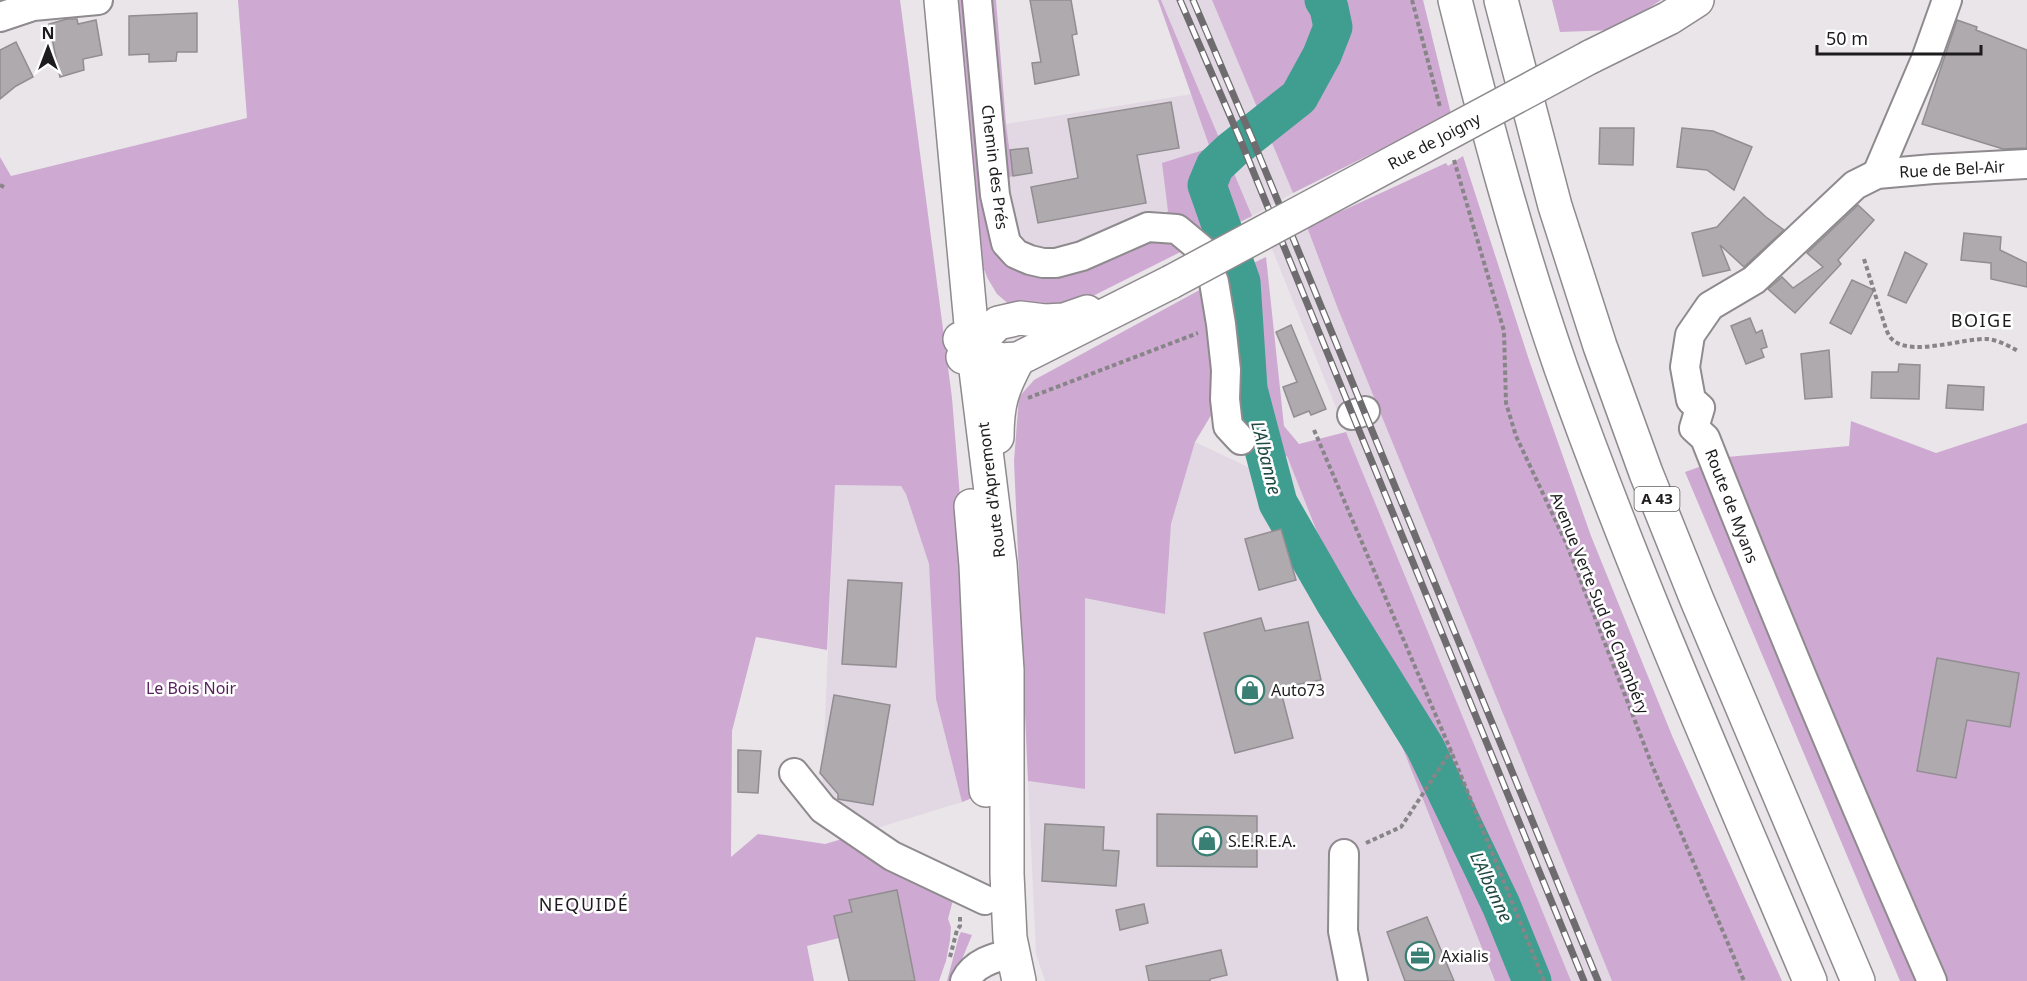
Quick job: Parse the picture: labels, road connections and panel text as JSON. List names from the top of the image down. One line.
{"streets":{"main road":["Rue de Joigny","Route d'Apremont","A 43"],"street":["Chemin des Prés","Rue de Bel-Air","Route de Myans"],"path":["Avenue Verte Sud de Chambéry"]},"crossings":[["Rue de Joigny","Route d'Apremont"],["Rue de Bel-Air","Route de Myans"]],"districts":["BOIGE","NEQUIDÉ"],"water":["L'Albanne"],"parks":["Le Bois Noir"],"places":{"shop":["Auto73","S.E.R.E.A."],"office":["Axialis"]},"scale_bar":"50 m","north":"top"}
